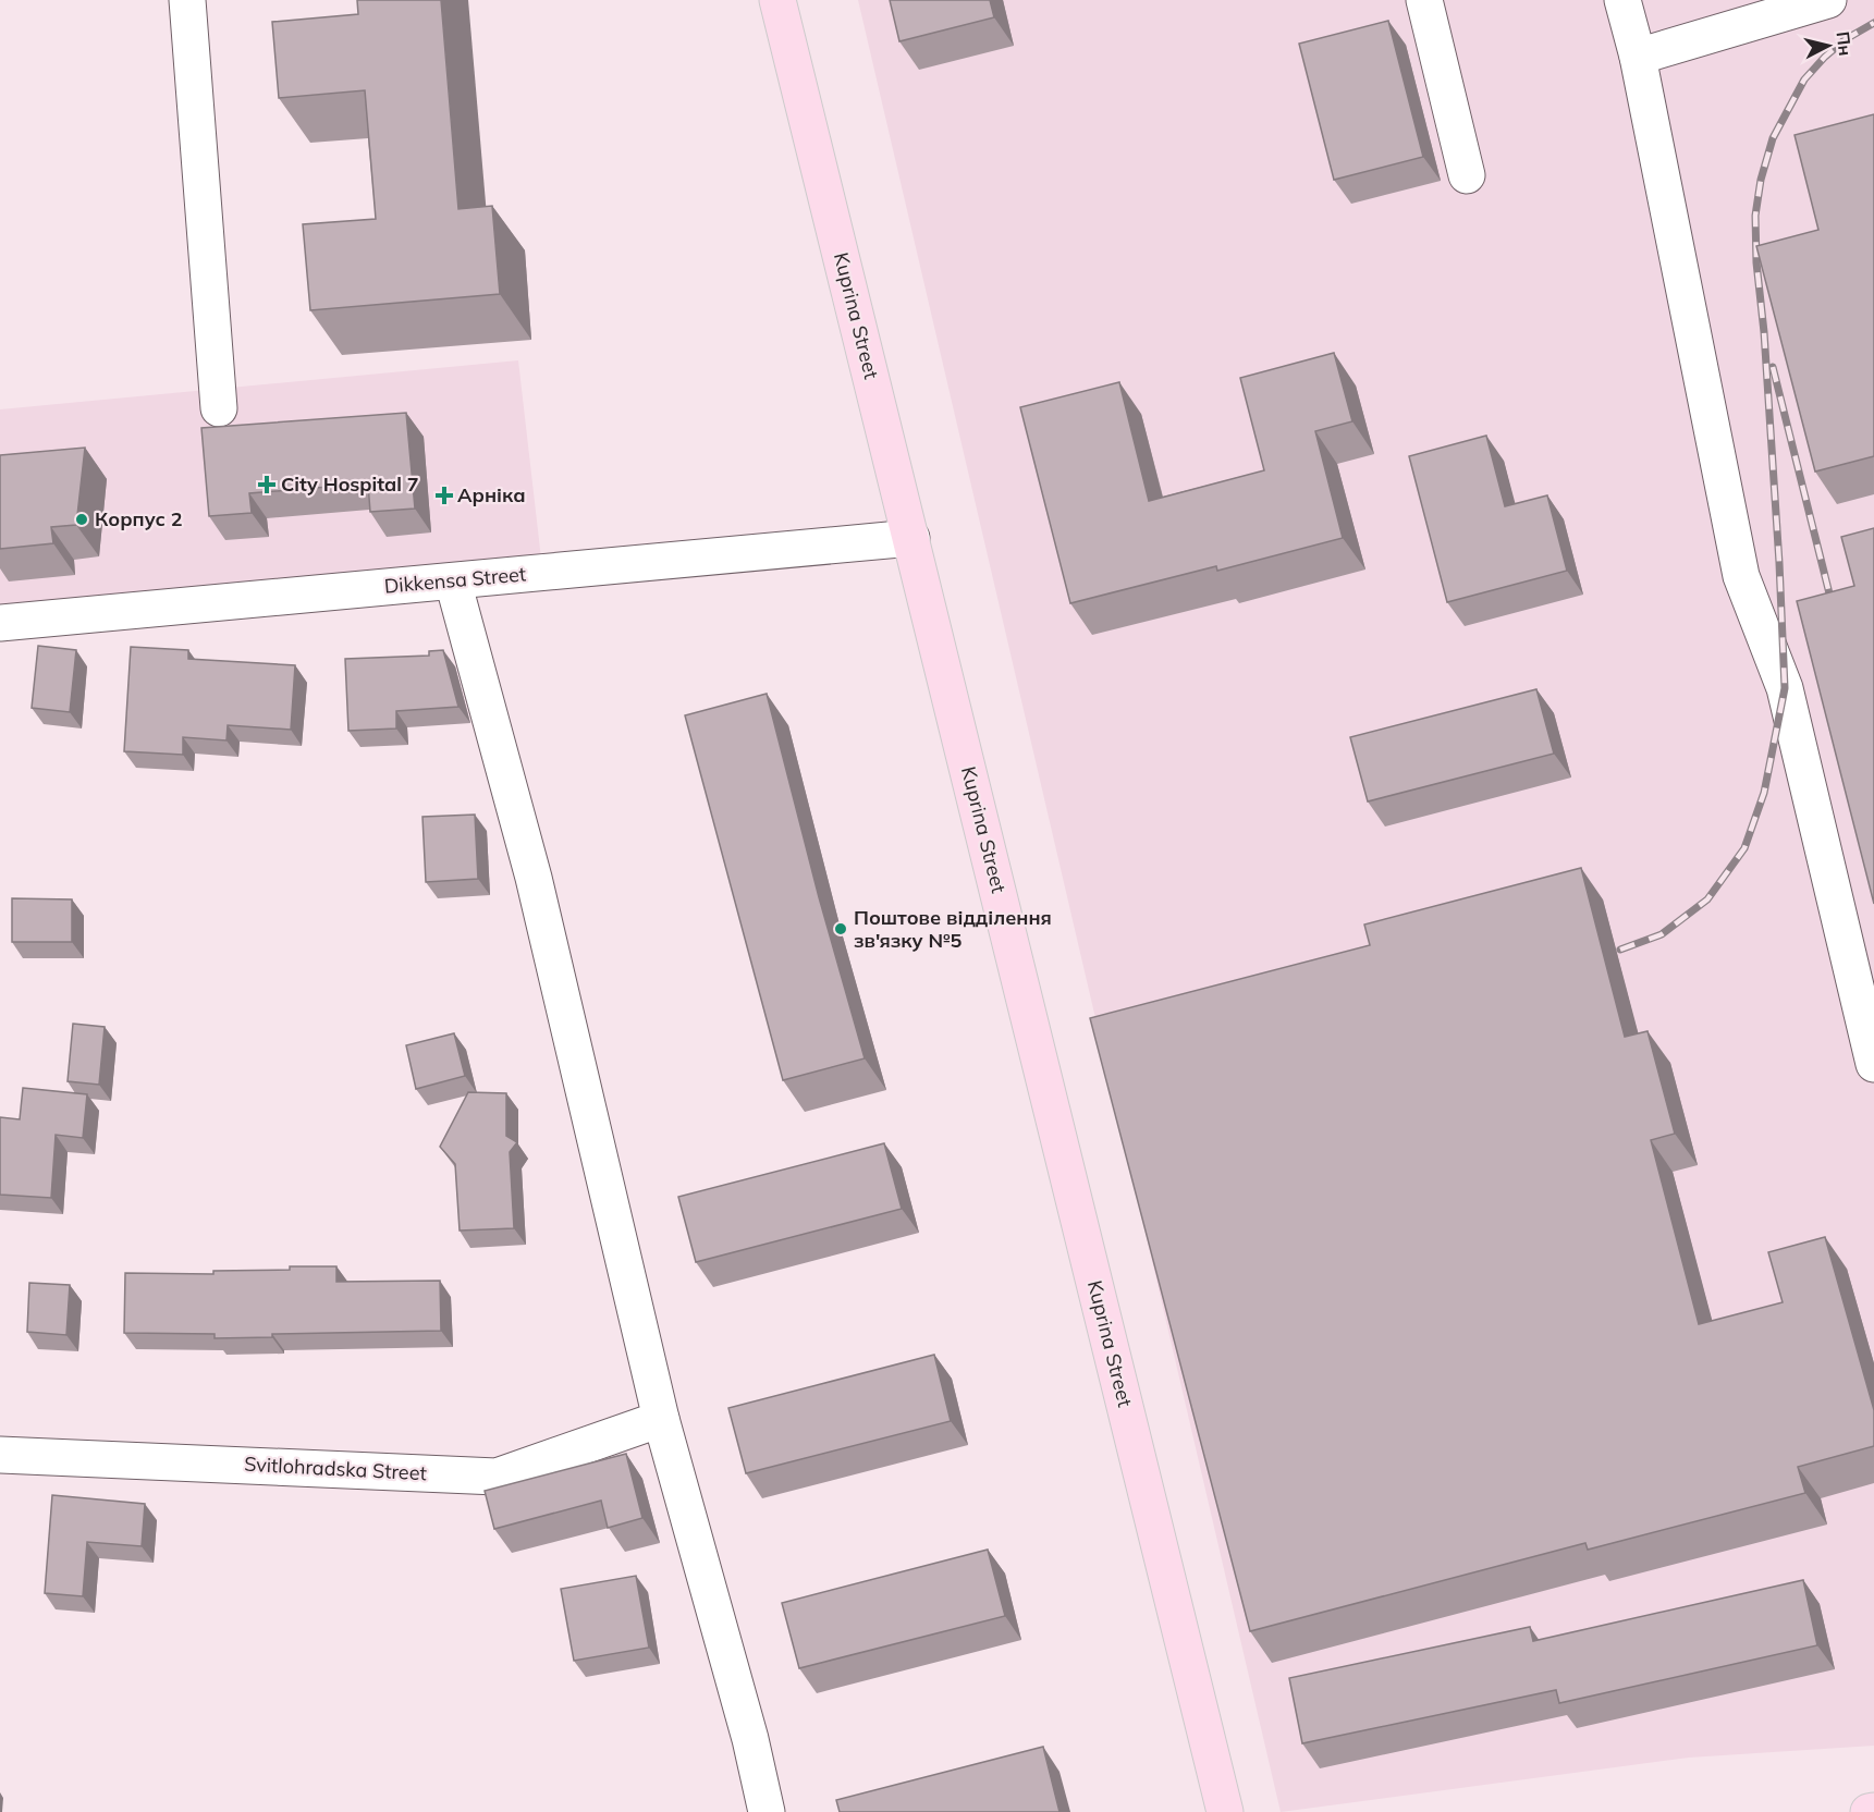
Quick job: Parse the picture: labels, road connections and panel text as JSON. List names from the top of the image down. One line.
{"streets":{"main road":["Kuprina Street"],"street":["Dikkensa Street","Svitlohradska Street"]},"crossings":[["Kuprina Street","Dikkensa Street"]],"places":{"health":["City Hospital 7","Арніка"],"other":["Корпус 2","Поштове відділення зв'язку №5"]},"north":"right"}
